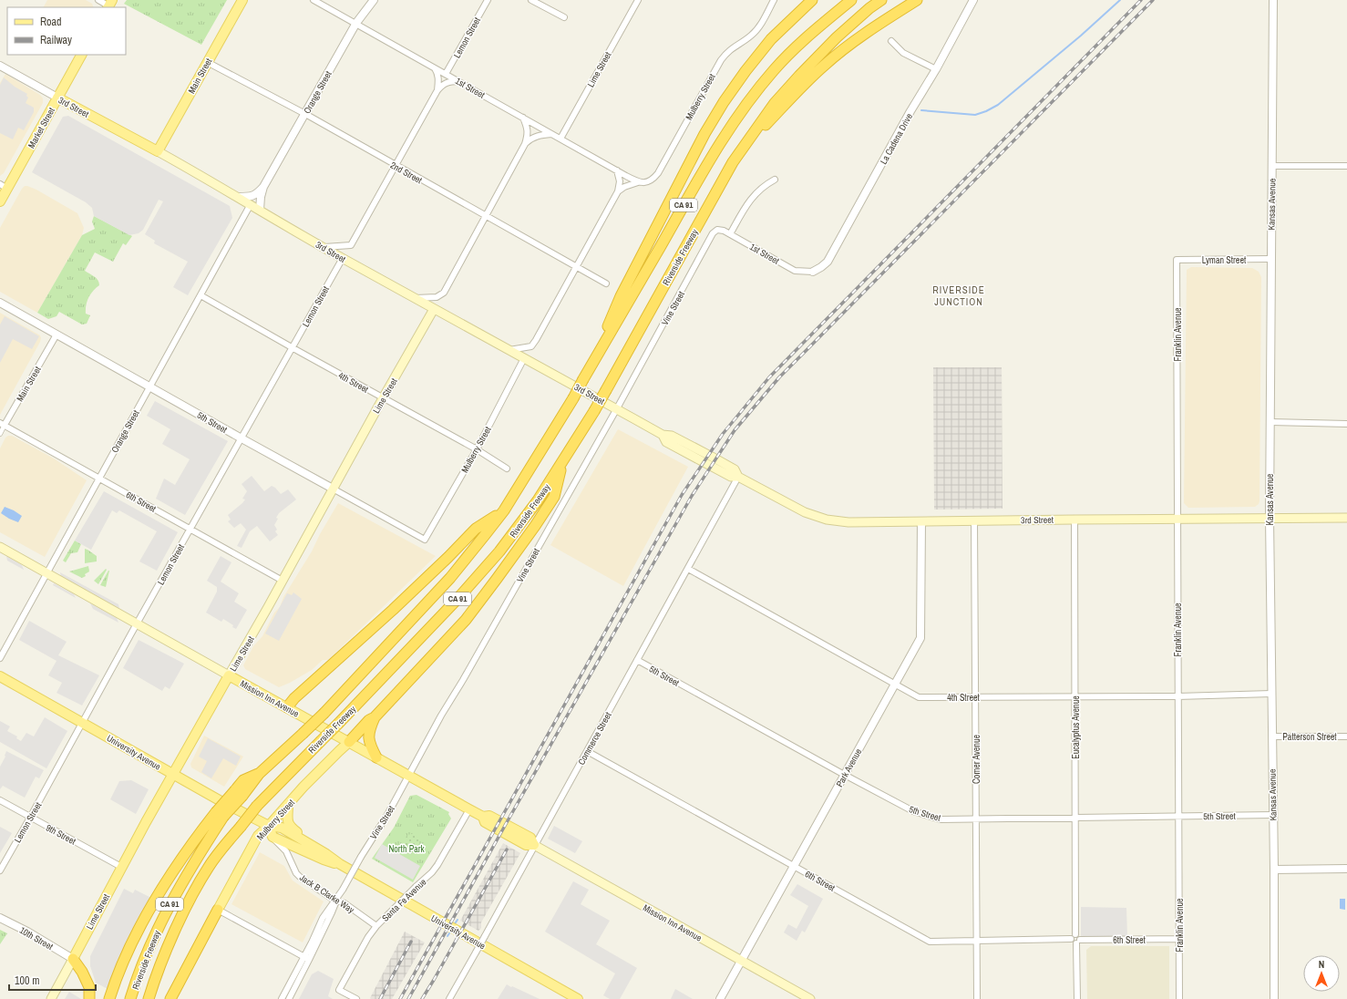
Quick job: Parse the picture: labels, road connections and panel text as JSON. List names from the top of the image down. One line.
{"streets":{"highway":["CA 91","Riverside Freeway"],"main road":["Lime Street","Main Street","Mulberry Street","3rd Street","Market Street","Mission Inn Avenue","University Avenue"],"street":["Lemon Street","1st Street","Orange Street","La Cadena Drive","2nd Street","Kansas Avenue","Lyman Street","Vine Street","Franklin Avenue","4th Street","5th Street","6th Street","Eucalyptus Avenue","Patterson Street","Commerce Street","Comer Avenue","Park Avenue","9th Street","Jack B Clarke Way","Santa Fe Avenue","10th Street"]},"crossings":[["Lemon Street","1st Street"],["Lemon Street","3rd Street"],["Lemon Street","4th Street"],["Lemon Street","5th Street"],["Lemon Street","6th Street"],["Lemon Street","Mission Inn Avenue"],["Lemon Street","University Avenue"],["Lemon Street","9th Street"],["Lime Street","1st Street"],["Lime Street","3rd Street"],["Lime Street","4th Street"],["Lime Street","5th Street"],["Lime Street","6th Street"],["Lime Street","Mission Inn Avenue"],["Lime Street","University Avenue"],["Lime Street","9th Street"],["Lime Street","10th Street"],["Main Street","3rd Street"],["Main Street","2nd Street"],["Main Street","5th Street"],["Main Street","6th Street"],["1st Street","Orange Street"],["1st Street","Mulberry Street"],["1st Street","La Cadena Drive"],["1st Street","Vine Street"],["Orange Street","3rd Street"],["Orange Street","2nd Street"],["Orange Street","4th Street"],["Orange Street","5th Street"],["Orange Street","6th Street"],["Orange Street","Mission Inn Avenue"],["Mulberry Street","3rd Street"],["Mulberry Street","4th Street"],["Mulberry Street","5th Street"],["Mulberry Street","Mission Inn Avenue"],["Mulberry Street","University Avenue"],["3rd Street","Market Street"],["3rd Street","Kansas Avenue"],["3rd Street","Vine Street"],["3rd Street","Franklin Avenue"],["3rd Street","Eucalyptus Avenue"],["3rd Street","Commerce Street"],["3rd Street","Comer Avenue"],["3rd Street","Park Avenue"],["Kansas Avenue","Lyman Street"],["Kansas Avenue","4th Street"],["Kansas Avenue","5th Street"],["Kansas Avenue","Patterson Street"],["Lyman Street","Franklin Avenue"],["Vine Street","Mission Inn Avenue"],["Vine Street","Jack B Clarke Way"],["Franklin Avenue","4th Street"],["Franklin Avenue","5th Street"],["Franklin Avenue","6th Street"],["4th Street","Eucalyptus Avenue"],["4th Street","Commerce Street"],["4th Street","Comer Avenue"],["4th Street","Park Avenue"],["5th Street","Eucalyptus Avenue"],["5th Street","Commerce Street"],["5th Street","Comer Avenue"],["5th Street","Park Avenue"],["6th Street","Eucalyptus Avenue"],["6th Street","Commerce Street"],["6th Street","Comer Avenue"],["6th Street","Park Avenue"],["Mission Inn Avenue","Commerce Street"],["Mission Inn Avenue","Park Avenue"],["Mission Inn Avenue","Santa Fe Avenue"],["University Avenue","Jack B Clarke Way"],["Jack B Clarke Way","Santa Fe Avenue"]],"districts":["RIVERSIDE JUNCTION"],"parks":["North Park"],"legend":["Road","Railway"],"scale_bar":"100 m","north":"top"}
